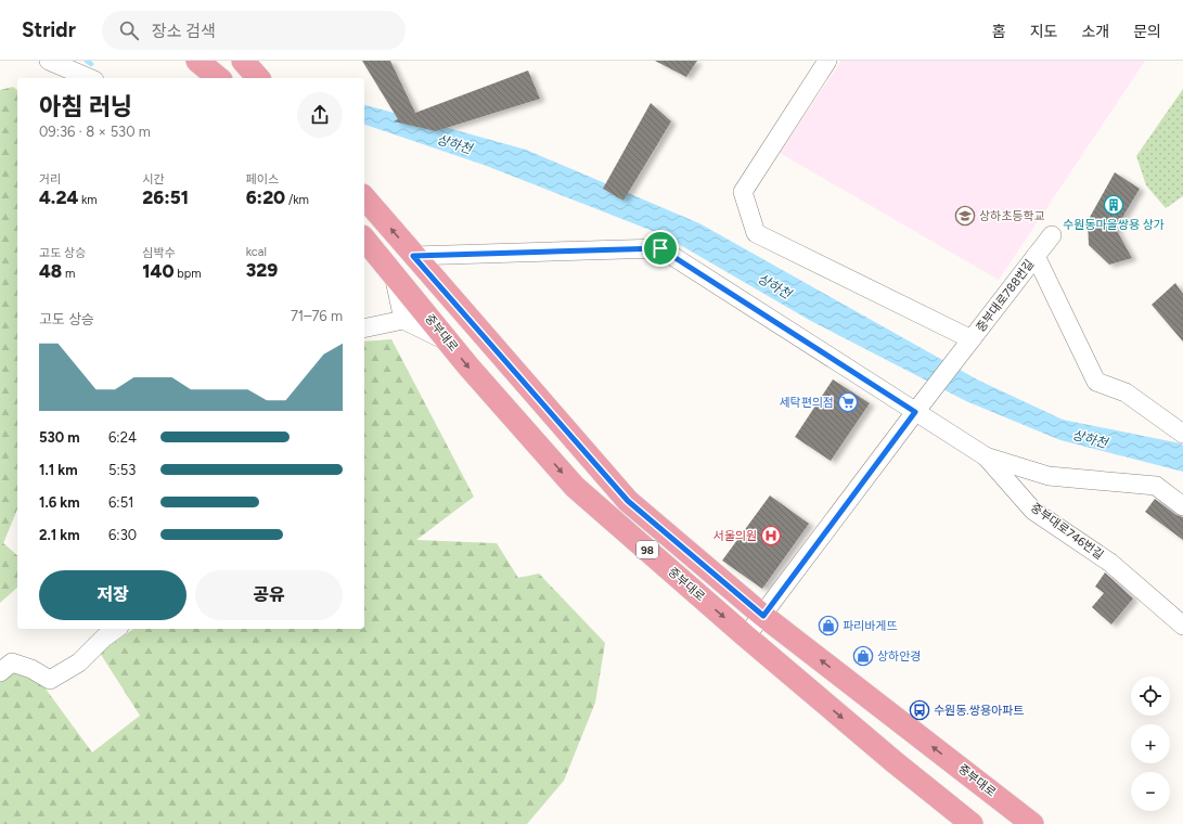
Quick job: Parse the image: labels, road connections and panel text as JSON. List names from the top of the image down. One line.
{"streets":{"main road":["중부대로","98"],"street":["중부대로788번길","중부대로746번길"]},"crossings":[["중부대로788번길","중부대로746번길"]],"water":["상하천"],"places":{"building":["수원동마을쌍용 상가"],"school or university":["상하초등학교"],"supermarket":["세탁편의점"],"hospital":["서울의원"],"shop":["파리바게뜨","상하안경"],"bus stop":["수원동.쌍용아파트"]},"page":{"header":"Stridr","search":"장소 검색","nav":["홈","지도","소개","문의"],"heading":["아침 러닝","09:36 · 8 × 530 m"],"stats":[["거리","4.24 km"],["시간","26:51"],["페이스","6:20 /km"],["고도 상승","48 m"],["심박수","140 bpm"],["kcal","329"]],"chart":["고도 상승","71–76 m"],"list":[{"name":"530 m","note":"6:24"},{"name":"1.1 km","note":"5:53"},{"name":"1.6 km","note":"6:51"},{"name":"2.1 km","note":"6:30"}],"buttons":["저장","공유"],"map_buttons":["+","−"]}}
